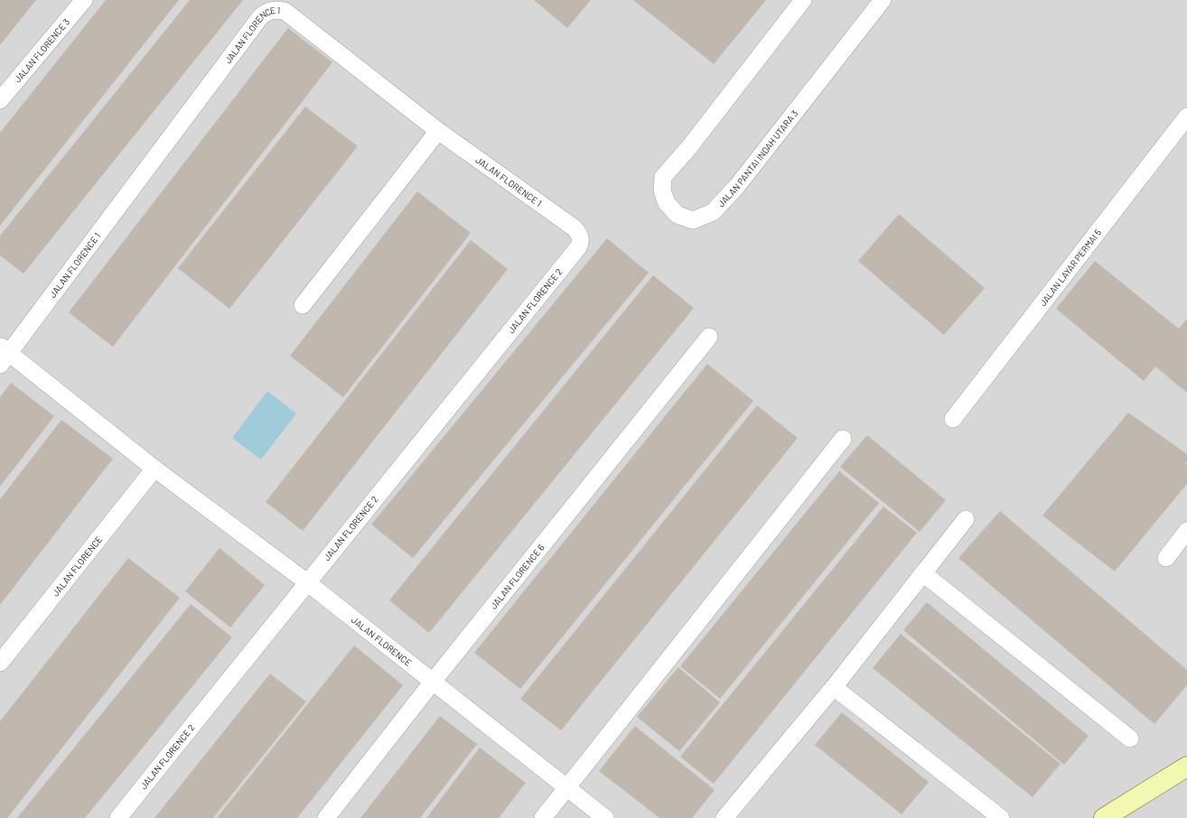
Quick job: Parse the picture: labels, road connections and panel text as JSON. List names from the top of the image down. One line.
{"streets":{"street":["JALAN FLORENCE 1","JALAN FLORENCE 3","JALAN PANTAI INDAH UTARA 3","JALAN LAYAR PERMAI 5","JALAN FLORENCE 2","JALAN FLORENCE","JALAN FLORENCE 6"]},"crossings":[["JALAN FLORENCE 1","JALAN FLORENCE 2"],["JALAN FLORENCE 1","JALAN FLORENCE"],["JALAN FLORENCE 2","JALAN FLORENCE"],["JALAN FLORENCE","JALAN FLORENCE 6"]]}
